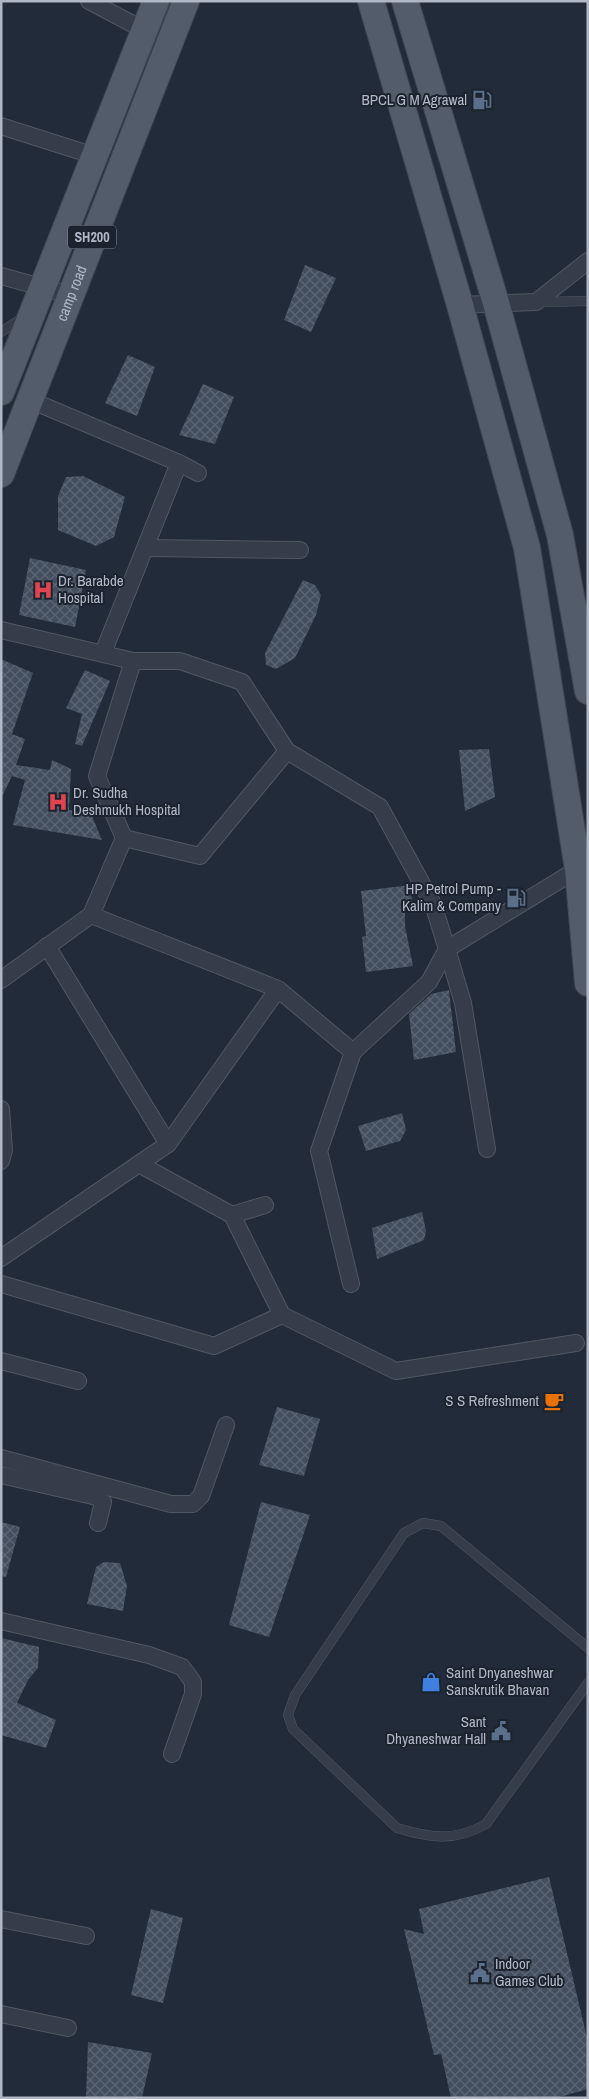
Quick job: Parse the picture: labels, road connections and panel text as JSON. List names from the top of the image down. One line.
{"streets":{"main road":["SH200","camp road"]},"places":{"fuel station":["BPCL G M Agrawal","HP Petrol Pump - Kalim & Company"],"hospital":["Dr. Barabde Hospital","Dr. Sudha Deshmukh Hospital"],"cafe":["S S Refreshment"],"shop":["Saint Dnyaneshwar Sanskrutik Bhavan"],"public building":["Sant Dhyaneshwar Hall","Indoor Games Club"]}}
